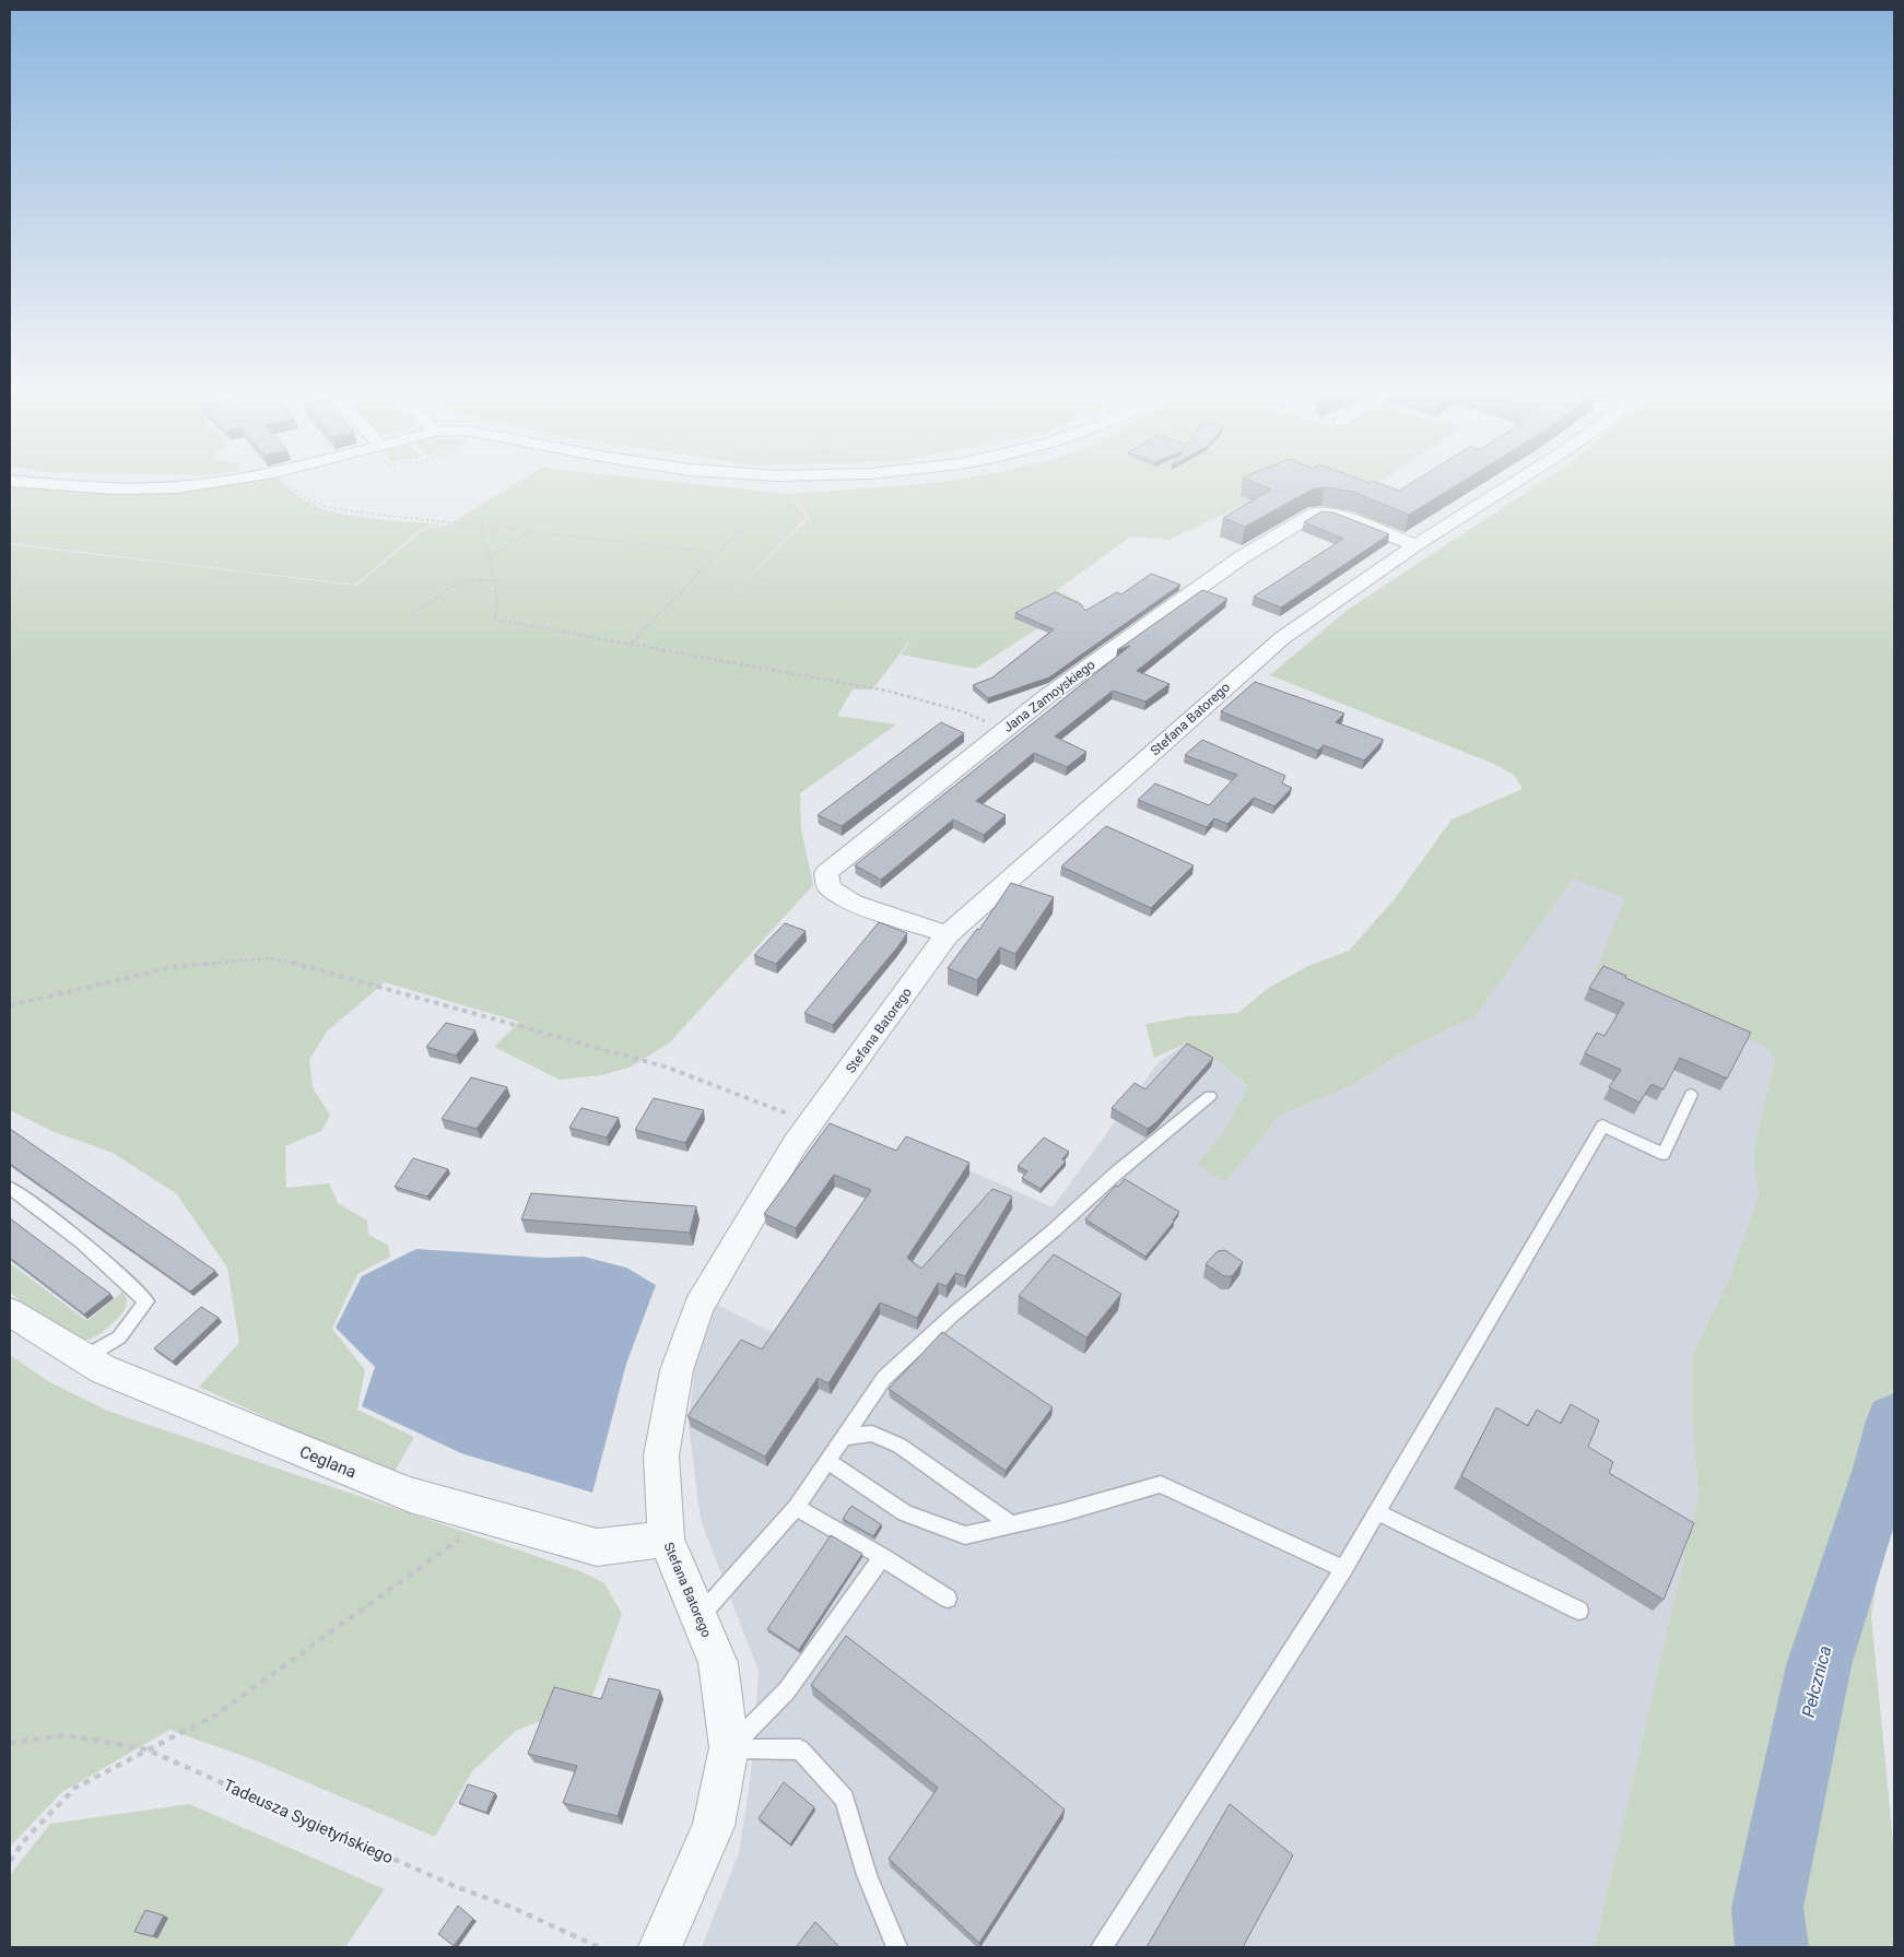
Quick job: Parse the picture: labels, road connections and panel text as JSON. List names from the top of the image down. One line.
{"streets":{"street":["Jana Zamoyskiego","Stefana Batorego","Ceglana"],"path":["Tadeusza Sygietyńskiego"]},"crossings":[["Jana Zamoyskiego","Stefana Batorego"],["Stefana Batorego","Ceglana"]],"water":["Pełcznica"]}
